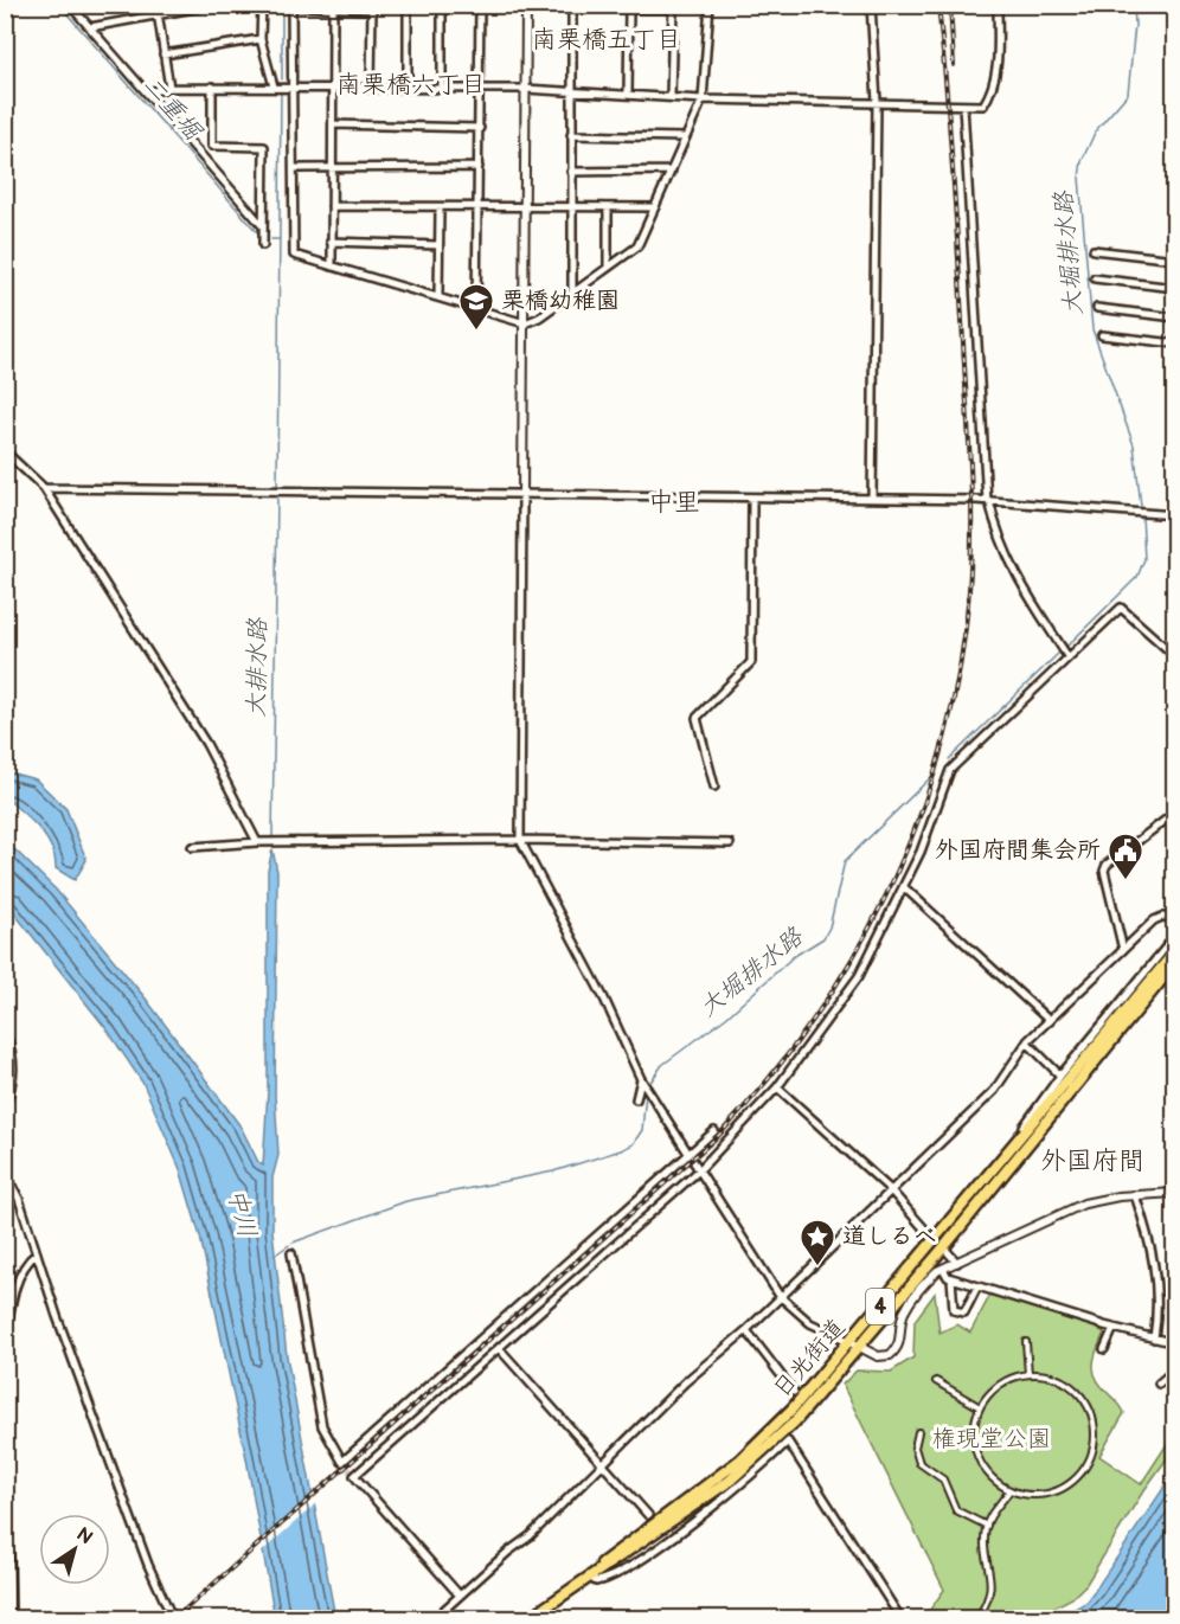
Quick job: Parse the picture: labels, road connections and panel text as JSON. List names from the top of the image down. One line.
{"streets":{"highway":["4","日光街道"]},"districts":["南栗橋五丁目","南栗橋六丁目","中里","外国府間"],"water":["二重堀","大堀排水路","大排水路","中川"],"parks":["権現堂公園"],"places":{"school or university":["栗橋幼稚園"],"public building":["外国府間集会所"],"place":["道しるべ"]},"north":"top right"}
